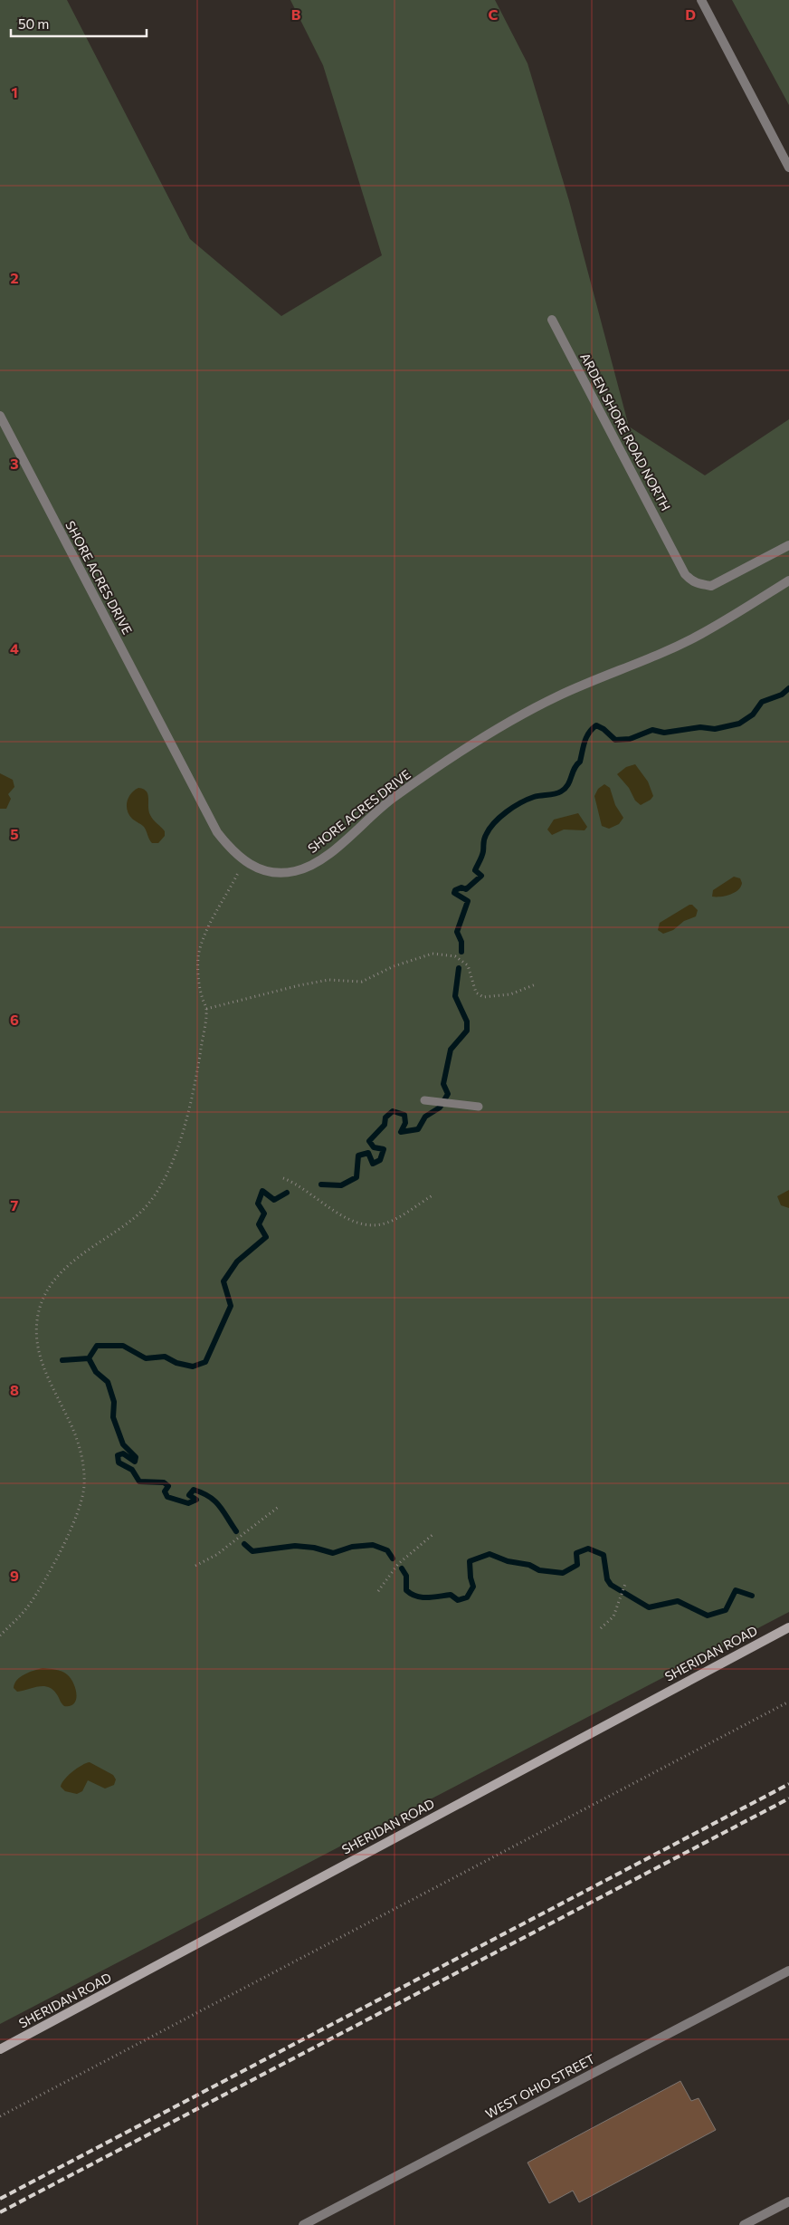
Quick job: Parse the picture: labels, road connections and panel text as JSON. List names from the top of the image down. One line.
{"streets":{"main road":["SHERIDAN ROAD"],"street":["ARDEN SHORE ROAD NORTH","SHORE ACRES DRIVE","WEST OHIO STREET"]},"scale_bar":"50 m","grid":{"columns":["B","C","D"],"rows":["1","2","3","4","5","6","7","8","9"]}}
